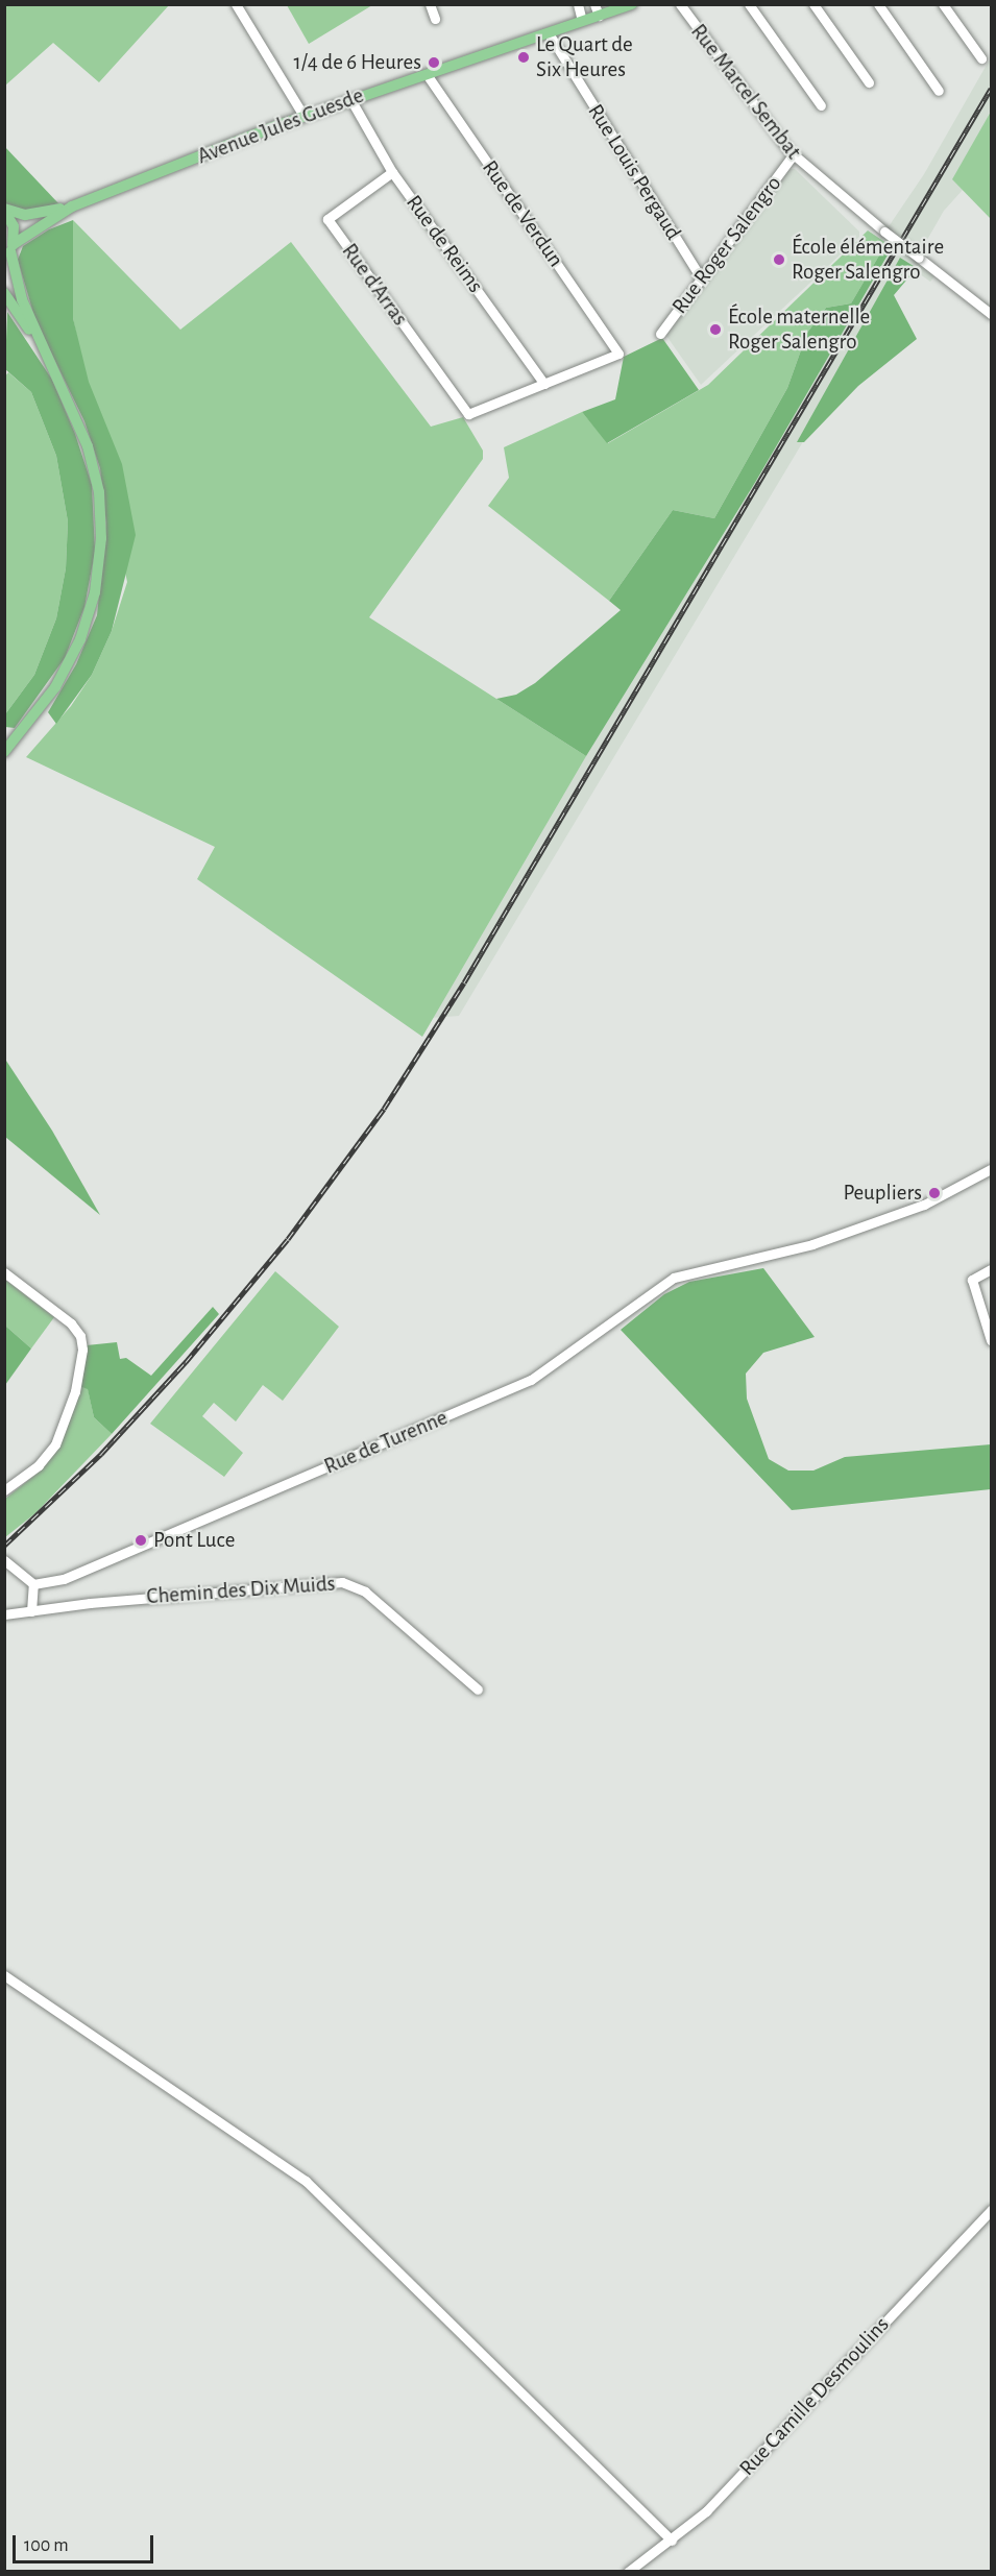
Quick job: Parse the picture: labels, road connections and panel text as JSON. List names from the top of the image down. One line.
{"streets":{"main road":["Avenue Jules Guesde"],"street":["Rue Marcel Sembat","Rue Louis Pergaud","Rue de Verdun","Rue de Reims","Rue Roger Salengro","Rue d'Arras","Rue de Turenne","Chemin des Dix Muids","Rue Camille Desmoulins"]},"crossings":[["Rue Marcel Sembat","Rue Roger Salengro"],["Avenue Jules Guesde","Rue Louis Pergaud"],["Avenue Jules Guesde","Rue de Verdun"],["Avenue Jules Guesde","Rue de Reims"],["Rue Louis Pergaud","Rue Roger Salengro"],["Rue de Verdun","Rue de Reims"],["Rue de Verdun","Rue d'Arras"],["Rue de Reims","Rue d'Arras"]],"places":["Le Quart de Six Heures","1/4 de 6 Heures","École élémentaire Roger Salengro","École maternelle Roger Salengro","Peupliers","Pont Luce"],"scale_bar":"100 m"}
